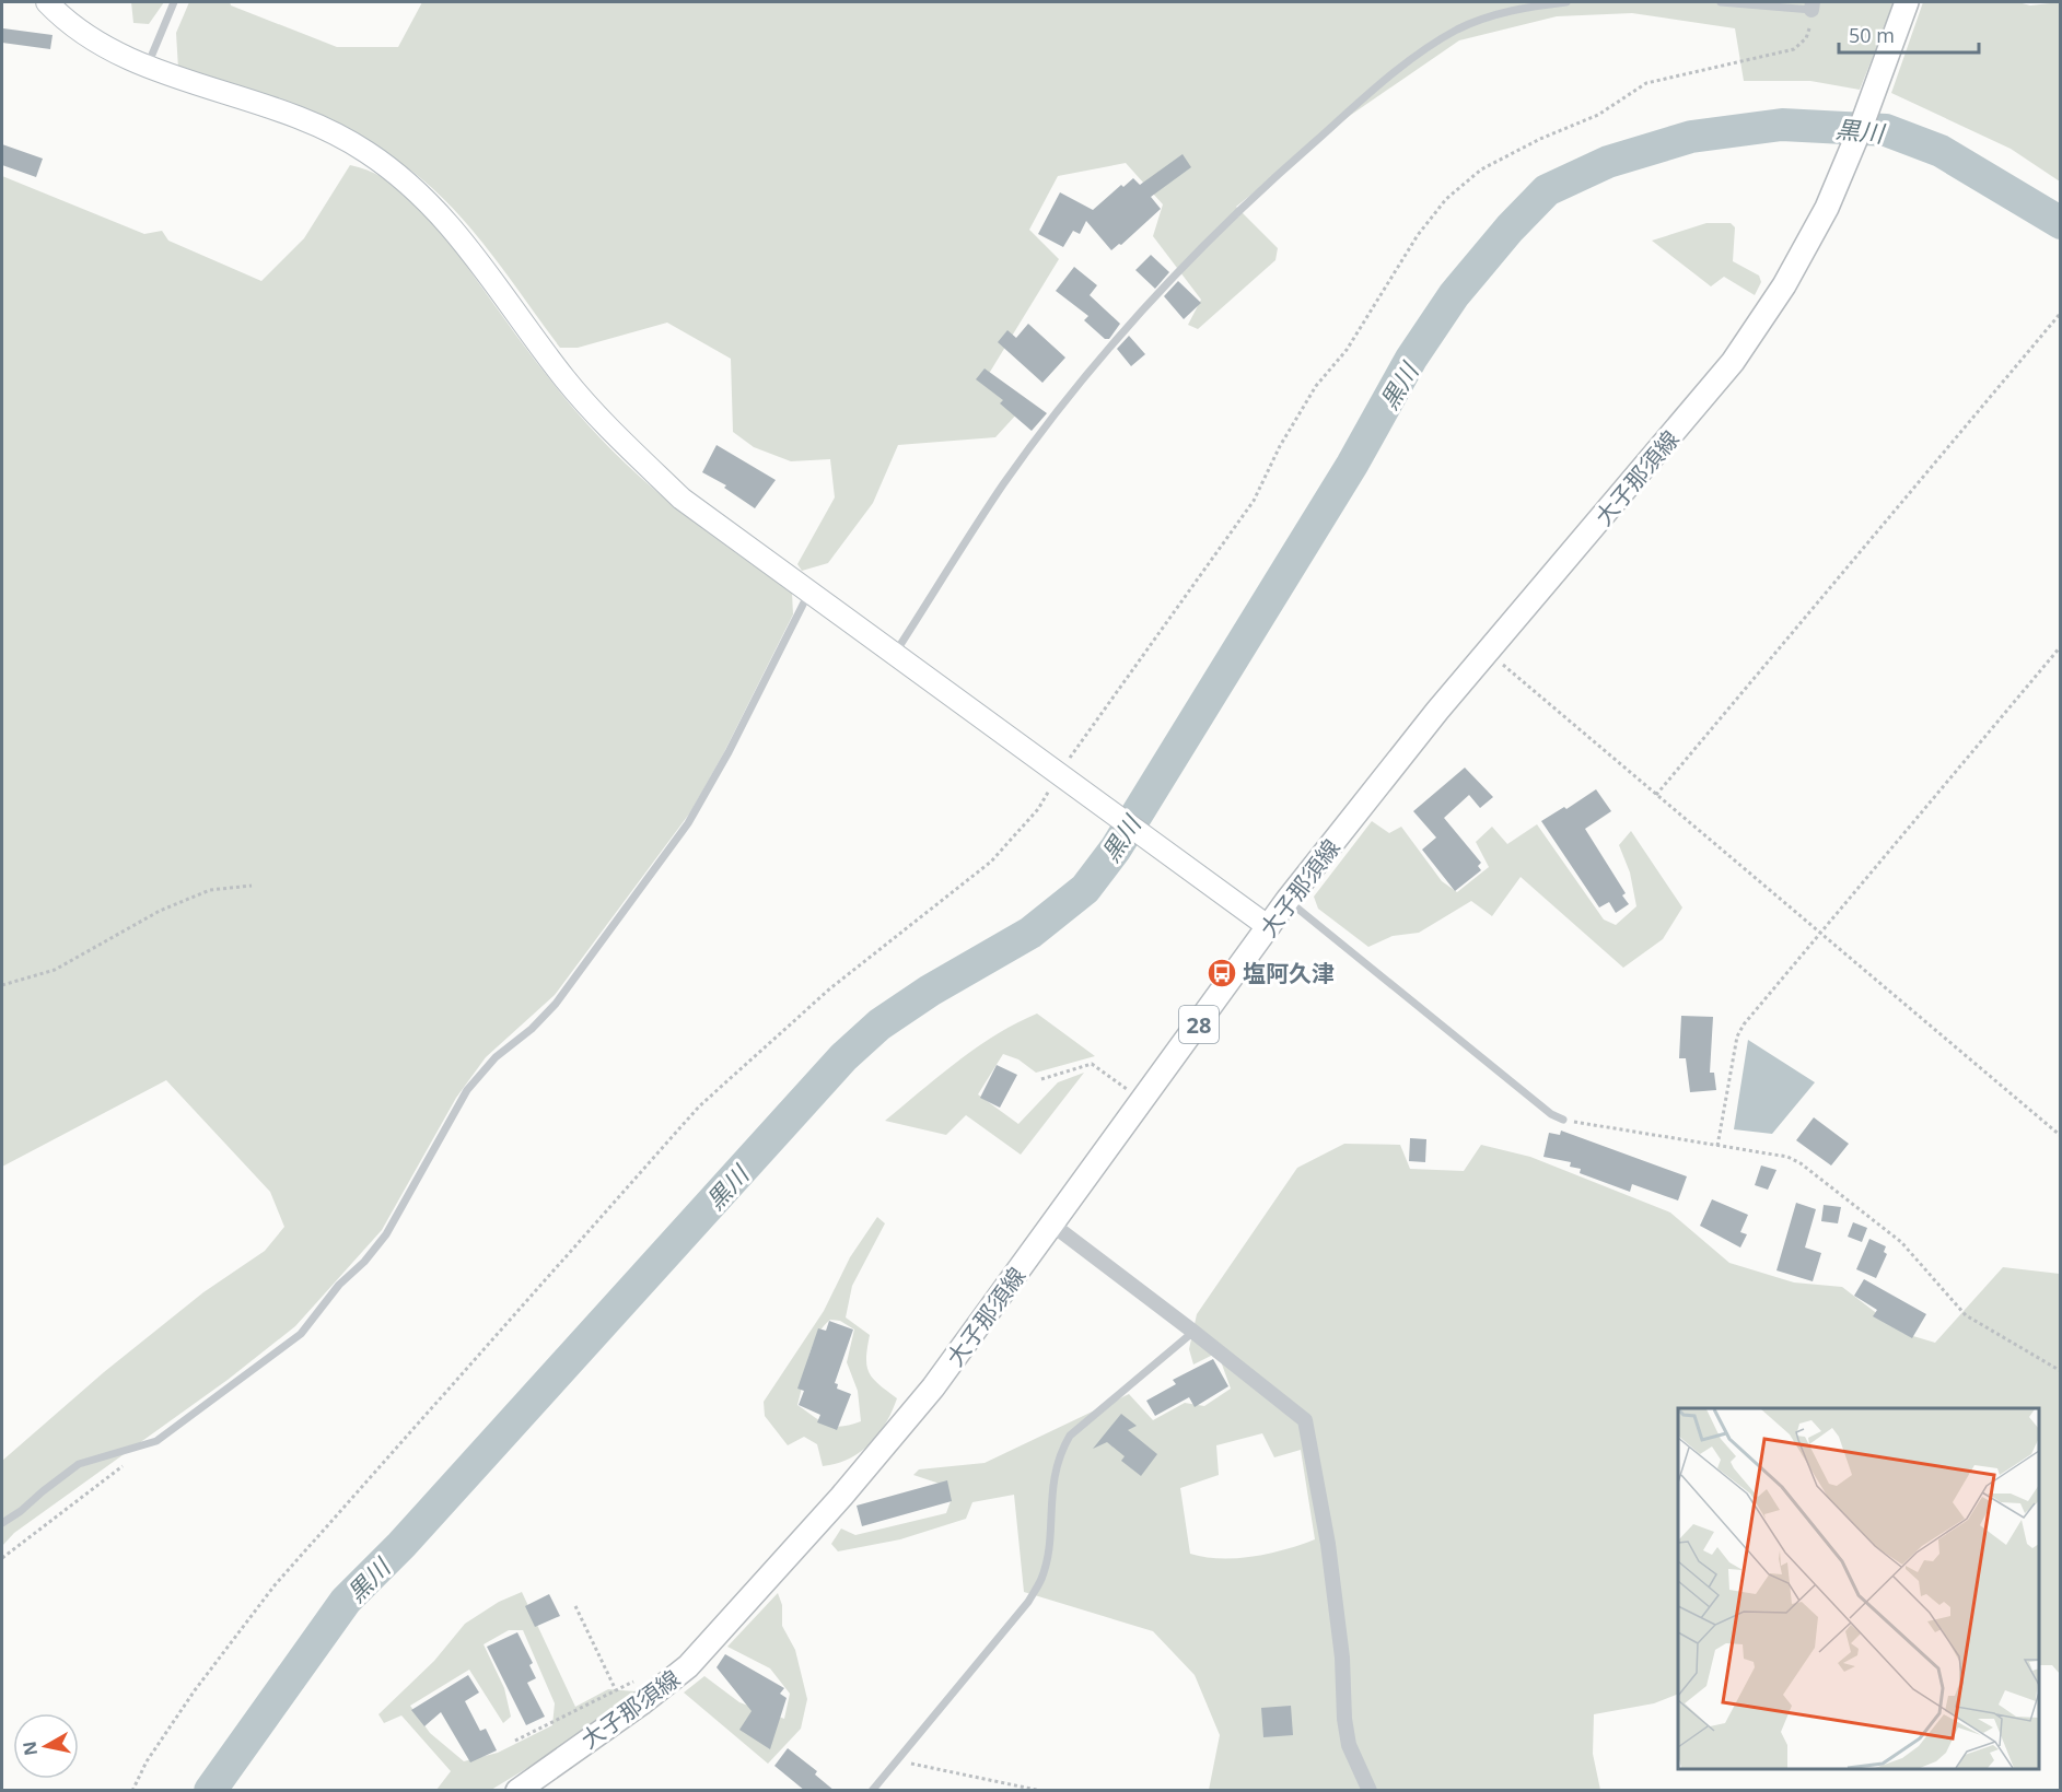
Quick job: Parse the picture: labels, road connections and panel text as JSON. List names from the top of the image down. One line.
{"streets":{"main road":["大子那須線","28"]},"water":["黒川"],"places":{"bus stop":["塩阿久津"]},"scale_bar":"50 m","north":"left"}
